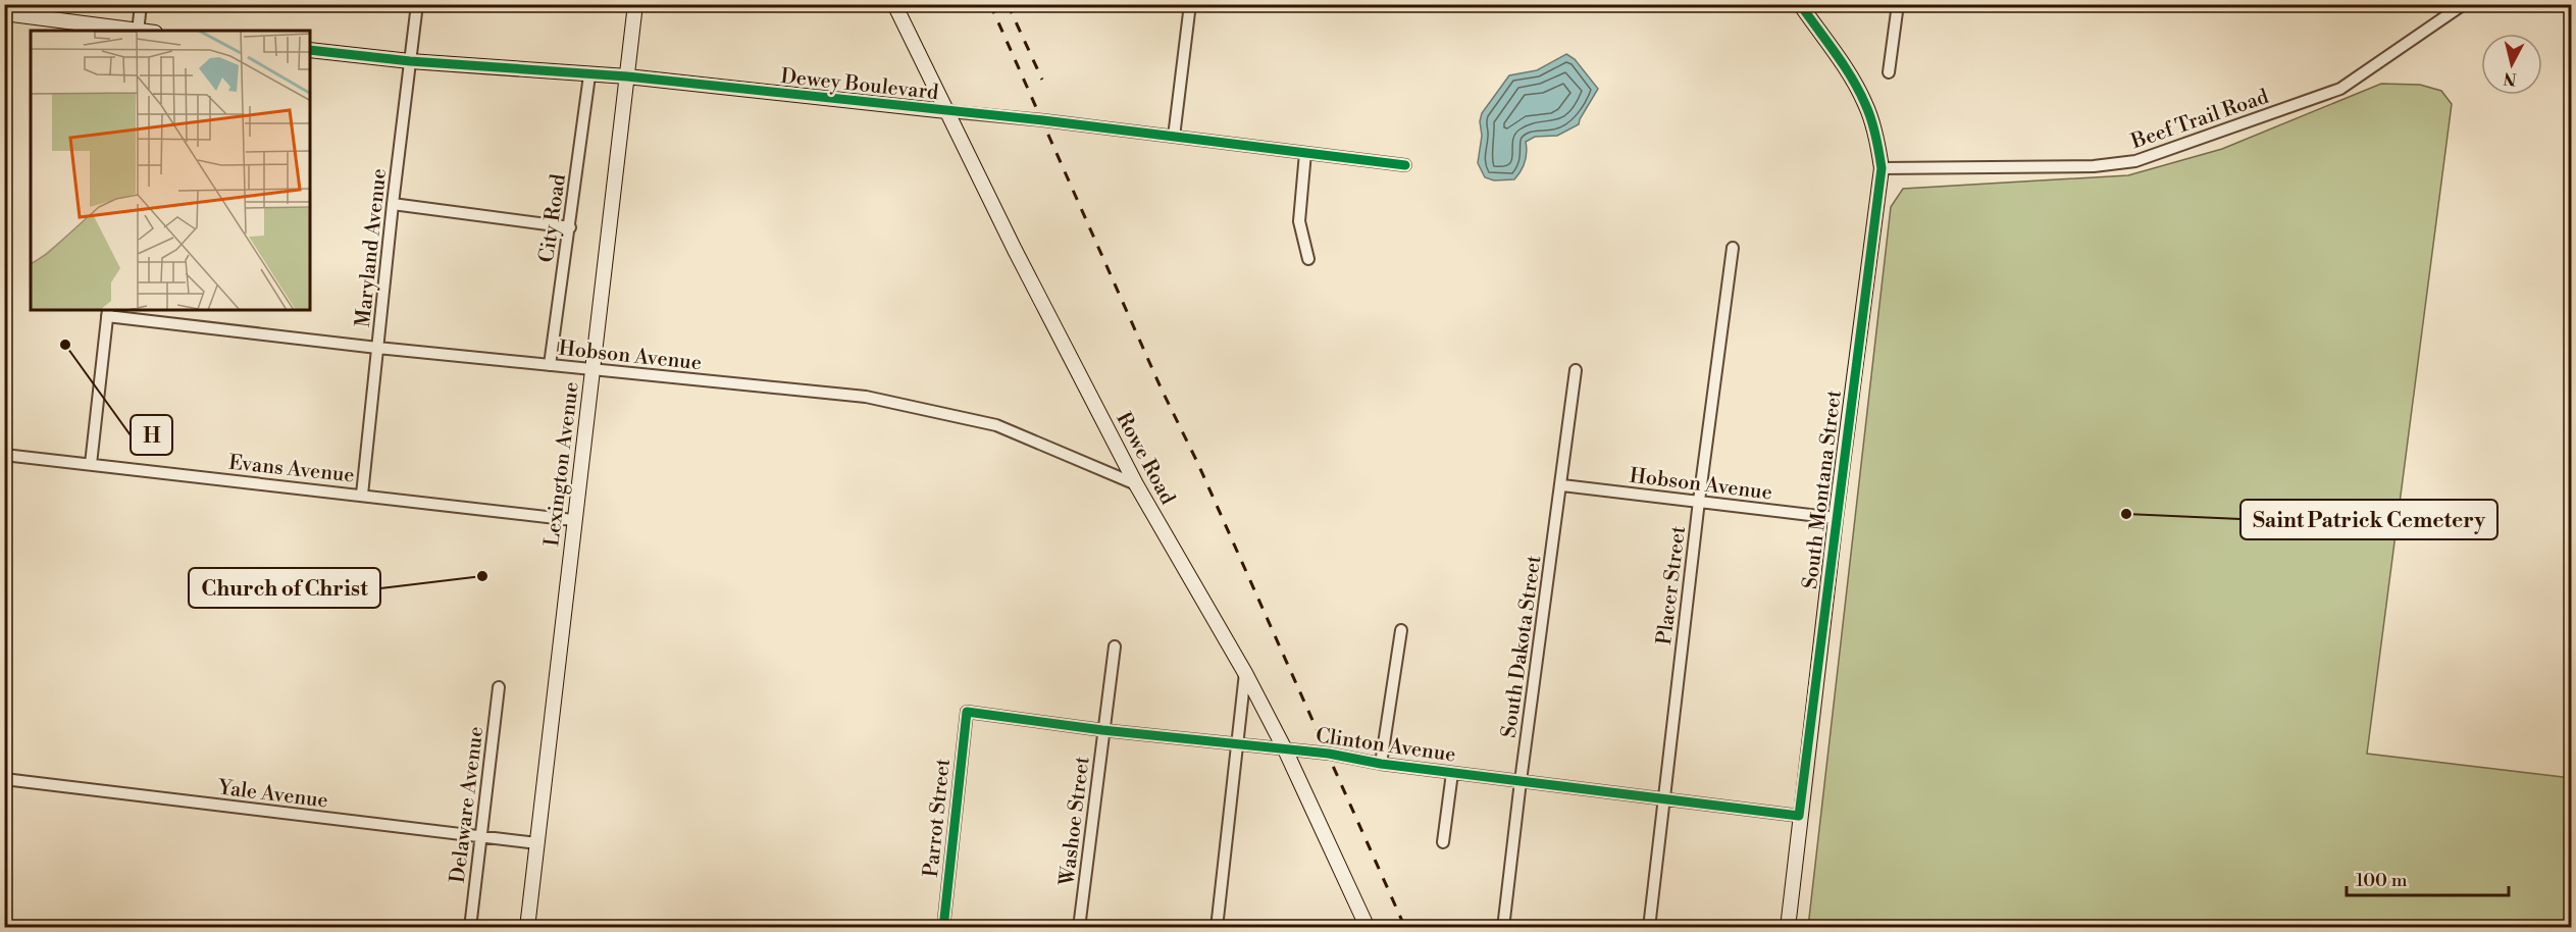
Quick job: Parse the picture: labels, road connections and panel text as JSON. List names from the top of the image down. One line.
{"streets":{"street":["Dewey Boulevard","Beef Trail Road","City Road","Maryland Avenue","Hobson Avenue","Rowe Road","Lexington Avenue","Evans Avenue","South Montana Street","Placer Street","South Dakota Street","Clinton Avenue","Yale Avenue","Delaware Avenue","Parrot Street","Washoe Street"]},"crossings":[["Dewey Boulevard","City Road"],["Dewey Boulevard","Maryland Avenue"],["Dewey Boulevard","Rowe Road"],["Dewey Boulevard","Lexington Avenue"],["Beef Trail Road","South Montana Street"],["City Road","Hobson Avenue"],["Maryland Avenue","Hobson Avenue"],["Maryland Avenue","Evans Avenue"],["Hobson Avenue","Rowe Road"],["Hobson Avenue","Lexington Avenue"],["Hobson Avenue","South Montana Street"],["Hobson Avenue","Placer Street"],["Hobson Avenue","South Dakota Street"],["Rowe Road","Clinton Avenue"],["Lexington Avenue","Evans Avenue"],["Lexington Avenue","Yale Avenue"],["South Montana Street","Clinton Avenue"],["Placer Street","Clinton Avenue"],["South Dakota Street","Clinton Avenue"],["Clinton Avenue","Parrot Street"],["Clinton Avenue","Washoe Street"],["Yale Avenue","Delaware Avenue"]],"places":["H","Saint Patrick Cemetery","Church of Christ"],"scale_bar":"100 m","north":"bottom"}
